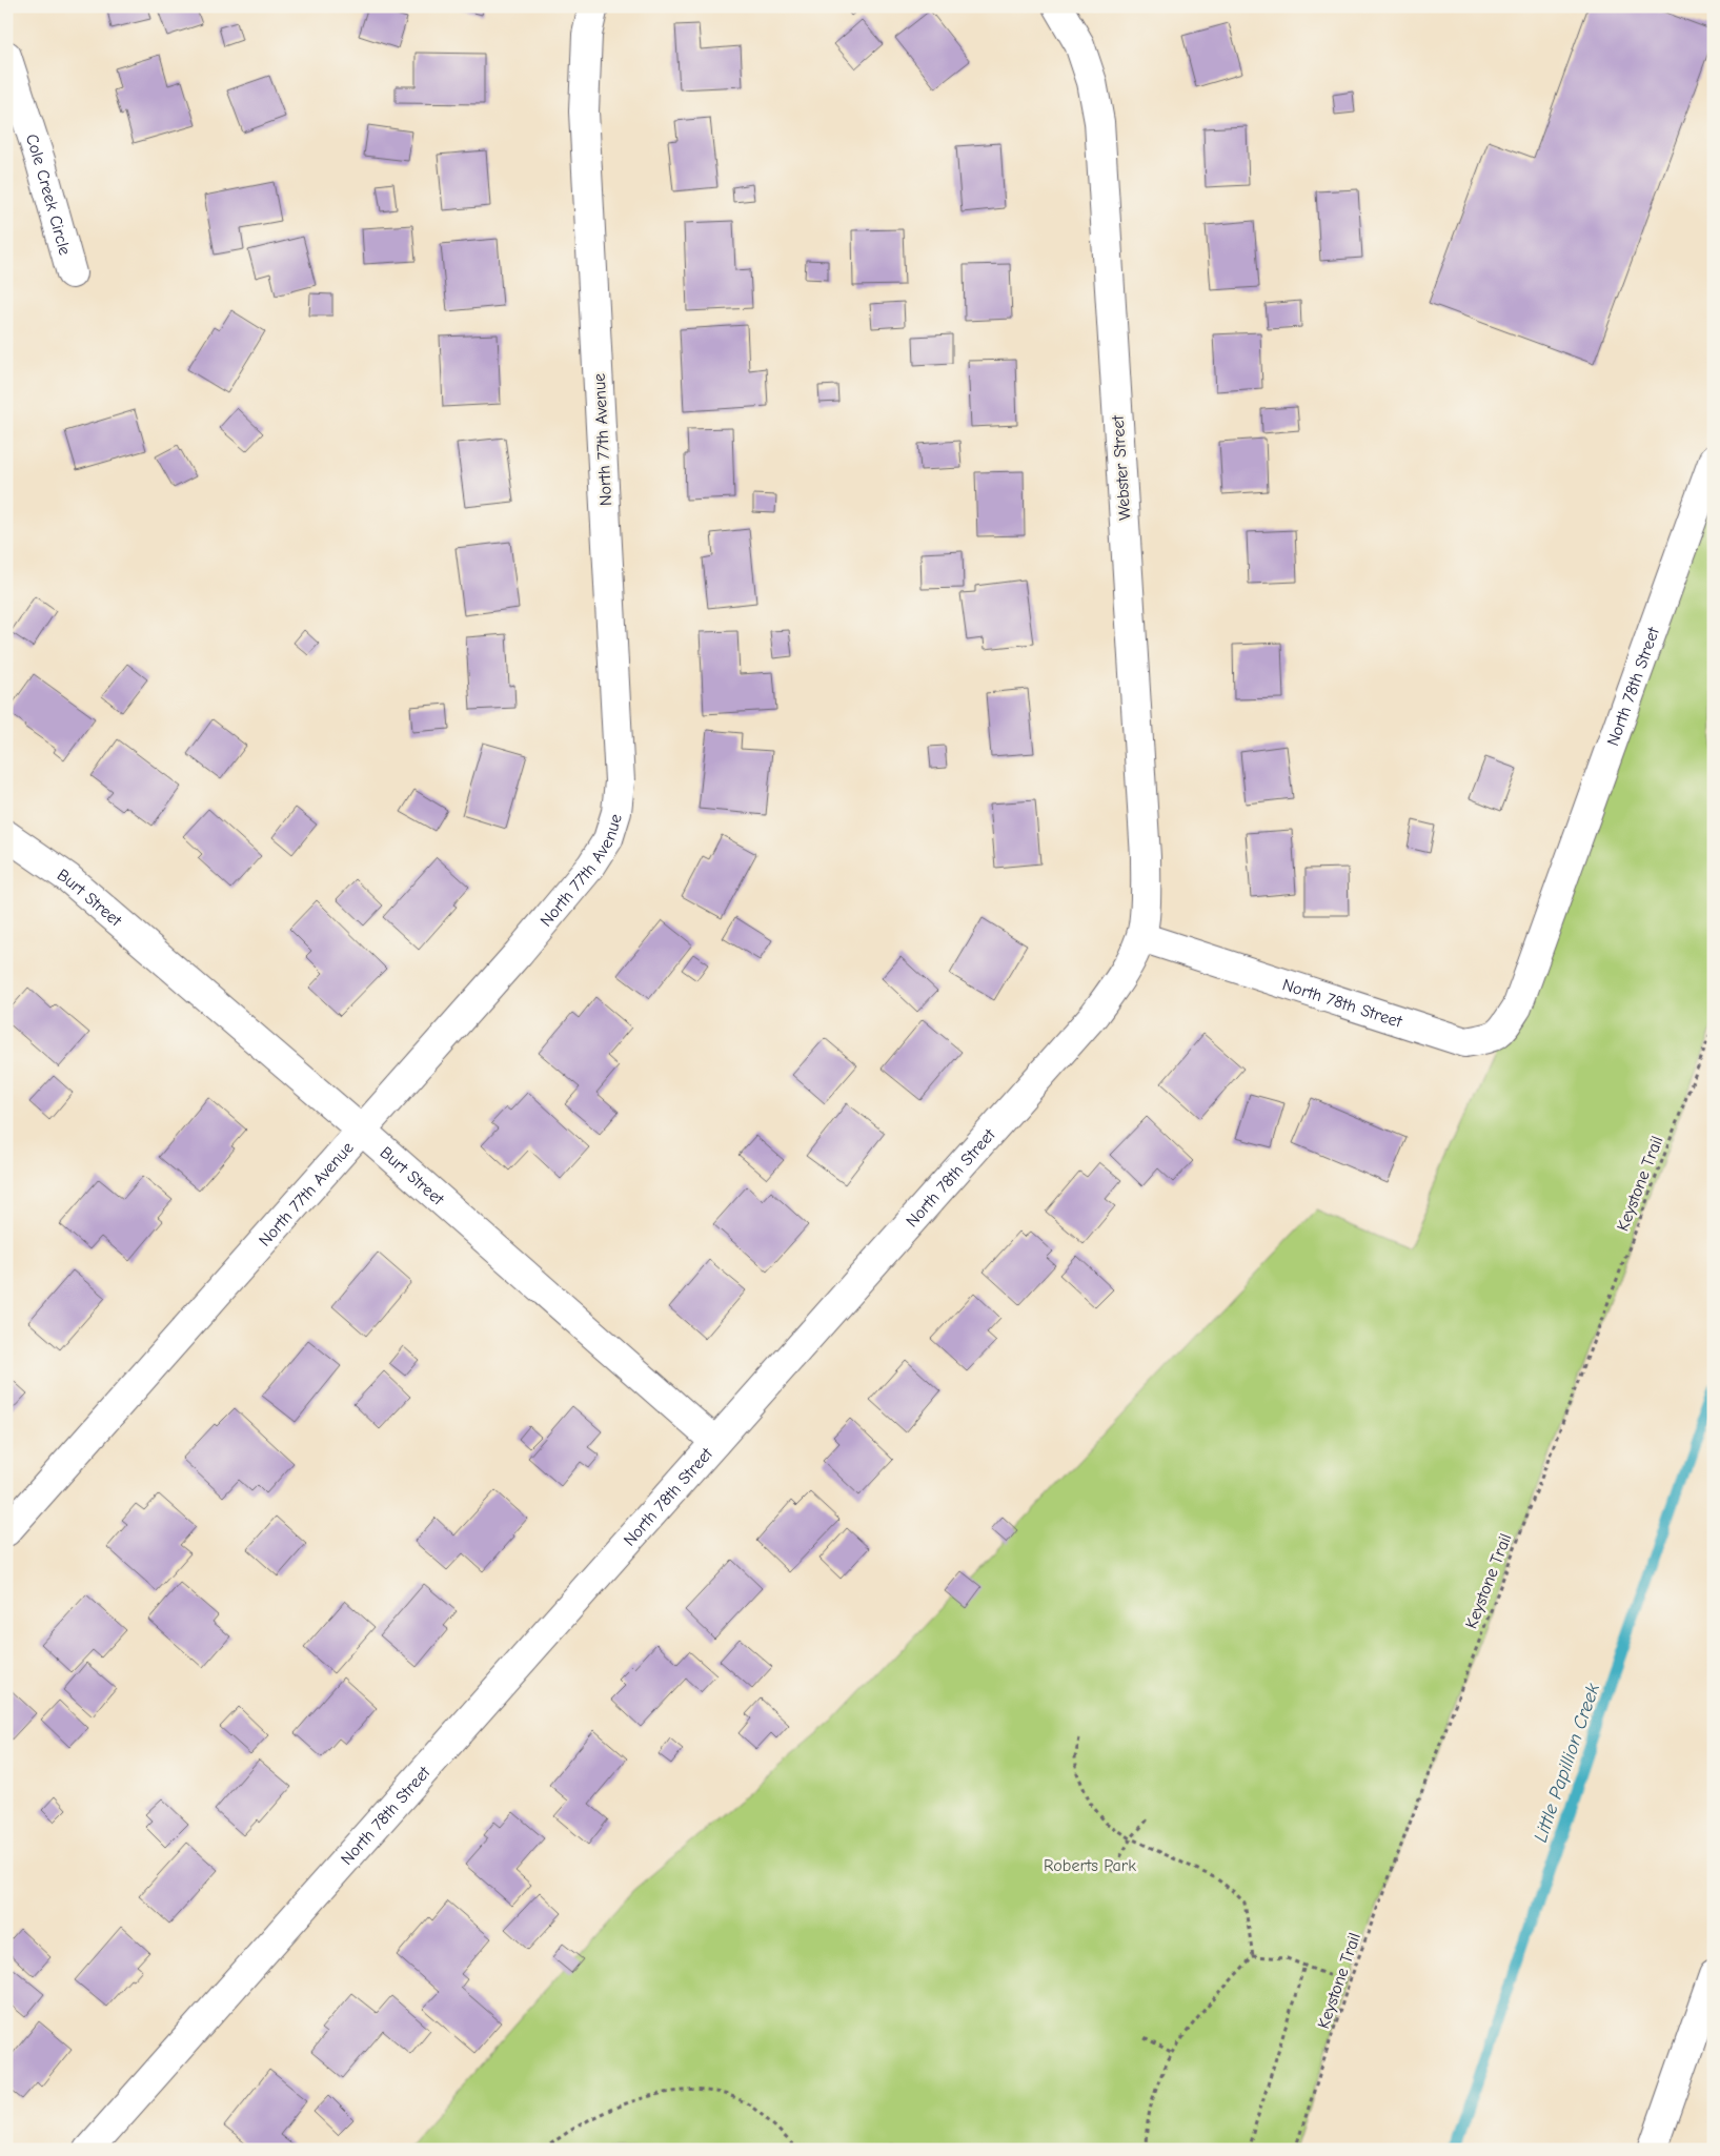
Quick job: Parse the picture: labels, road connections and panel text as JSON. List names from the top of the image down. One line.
{"streets":{"street":["Cole Creek Circle","North 77th Avenue","Webster Street","North 78th Street","Burt Street"],"path":["Keystone Trail"]},"crossings":[["North 77th Avenue","Burt Street"],["Webster Street","North 78th Street"],["North 78th Street","Burt Street"]],"water":["Little Papillion Creek"],"parks":["Roberts Park"]}
